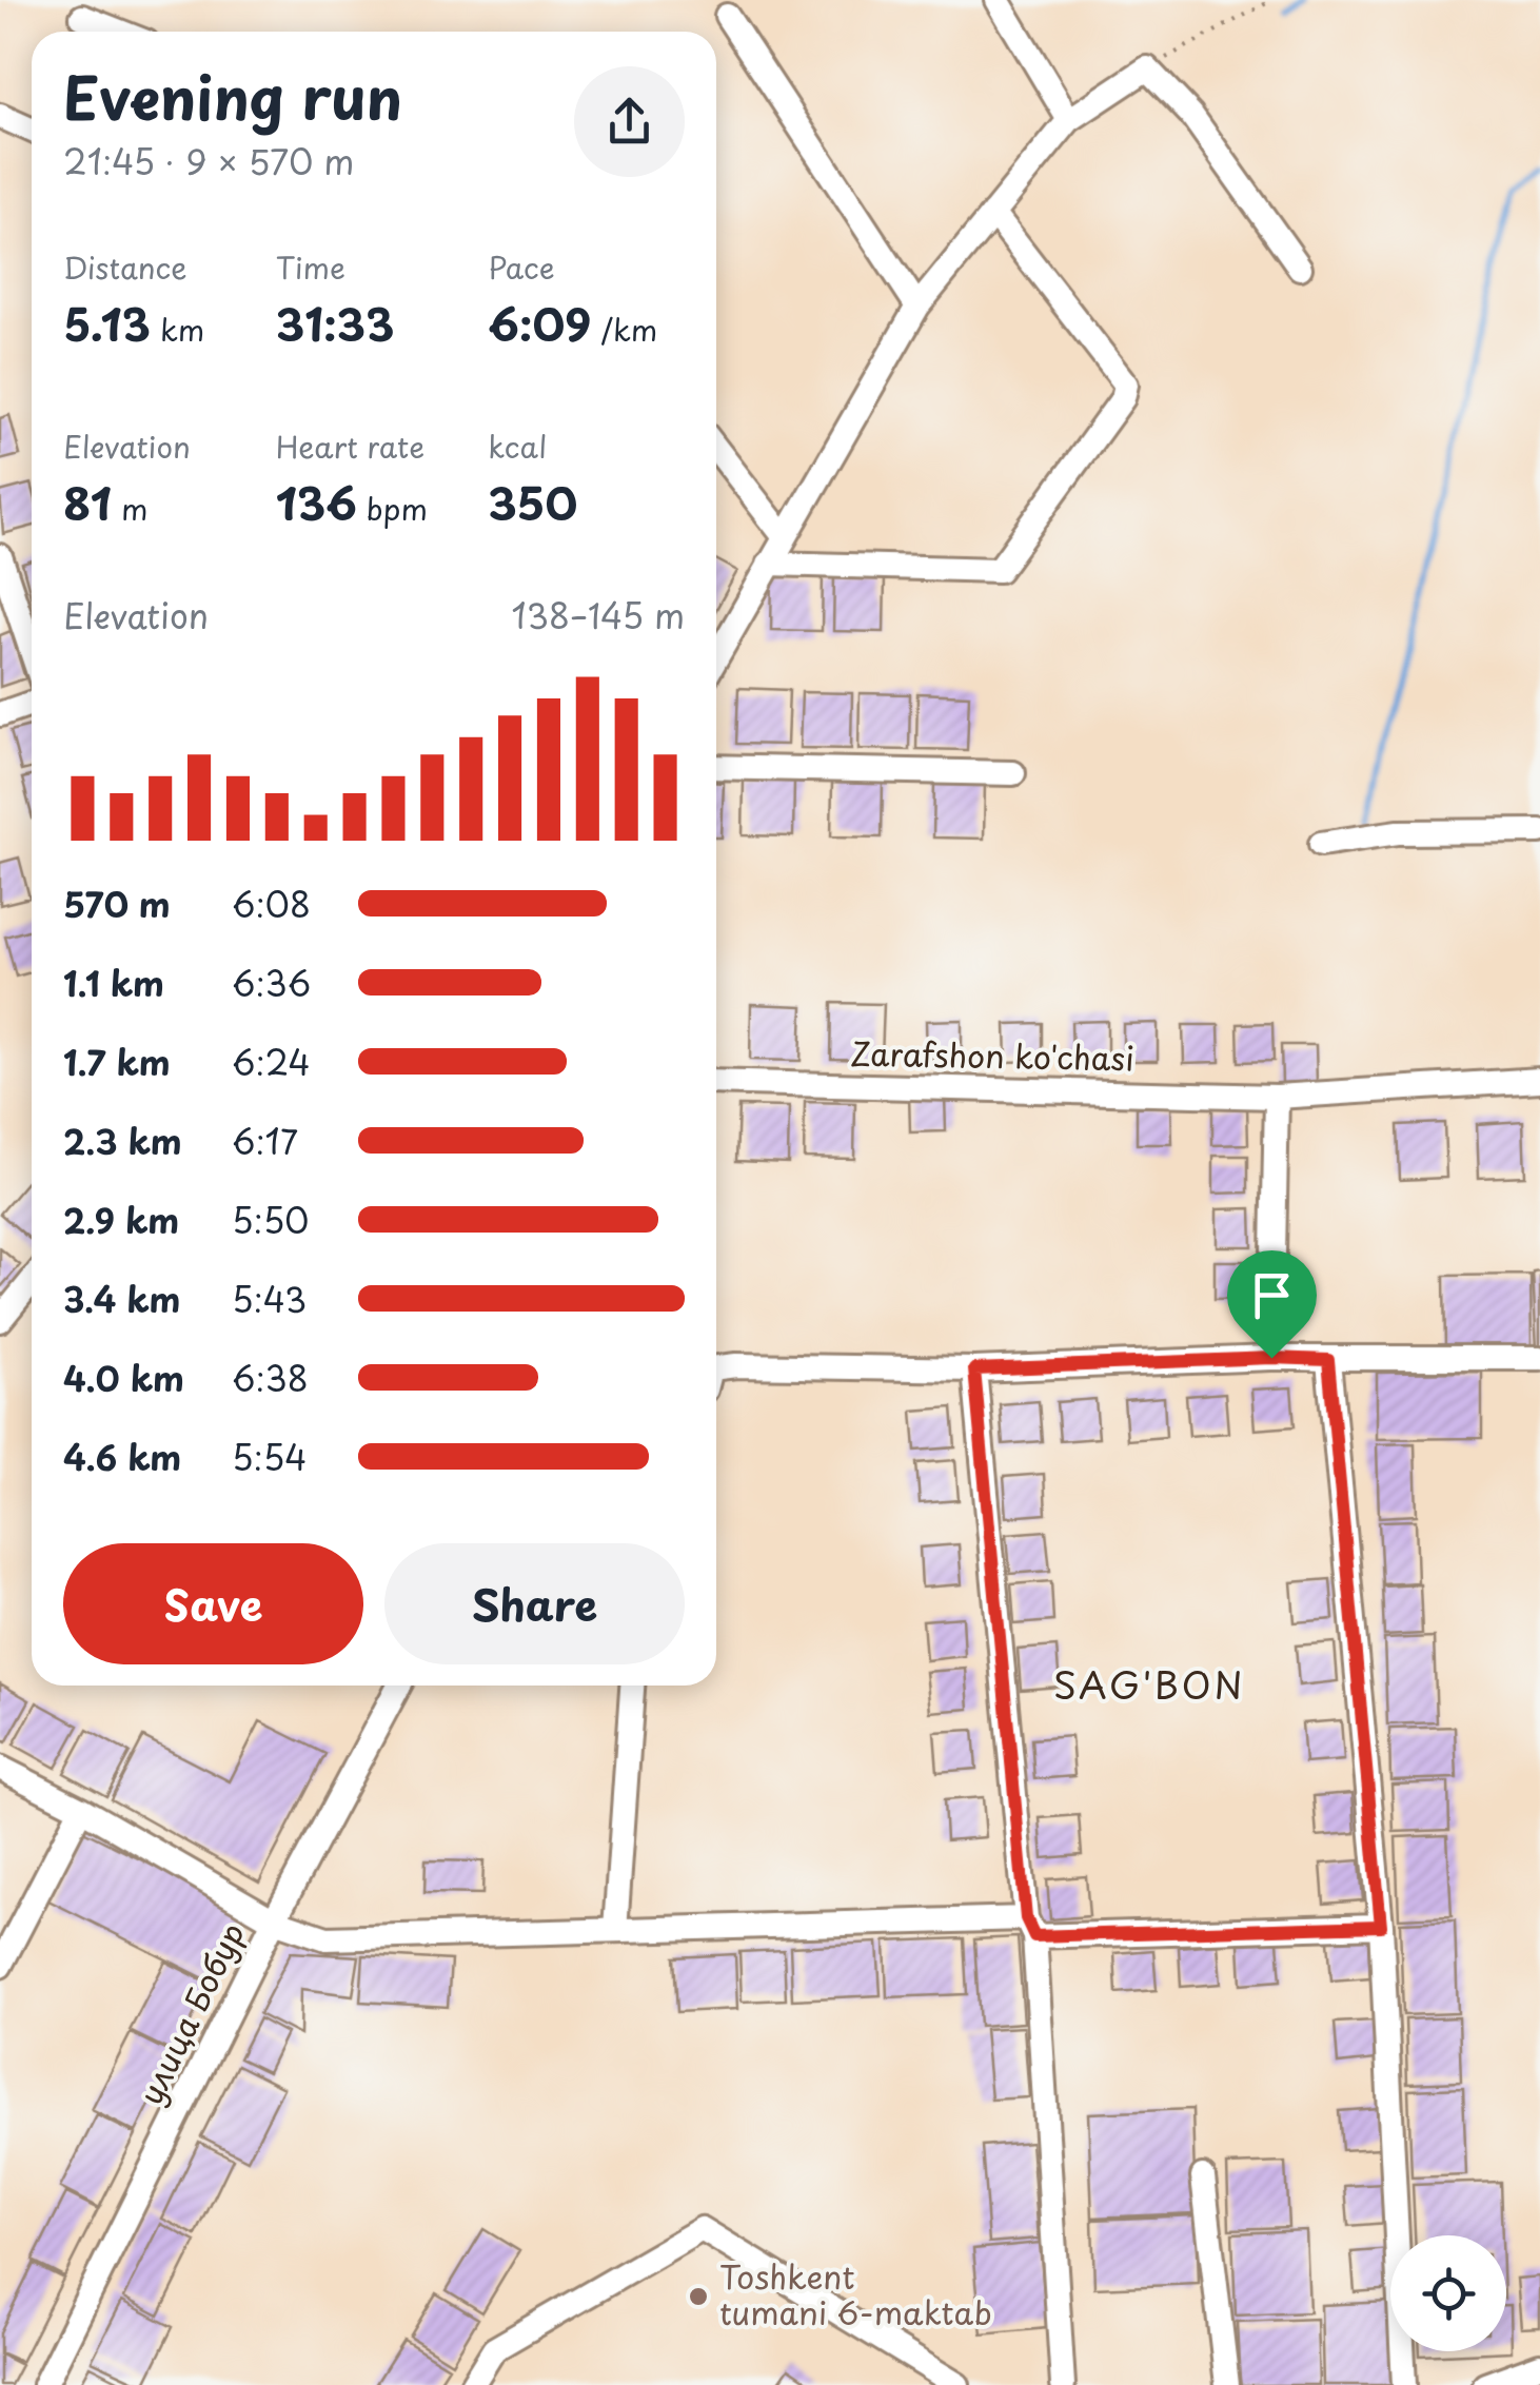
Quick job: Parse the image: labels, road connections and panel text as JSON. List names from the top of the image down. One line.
{"streets":{"street":["Zarafshon ko'chasi","улица Бобур"]},"districts":["SAG'BON"],"places":["Toshkent tumani 6-maktab"],"page":{"heading":["Evening run","21:45 · 9 × 570 m"],"stats":[["Distance","5.13 km"],["Time","31:33"],["Pace","6:09 /km"],["Elevation","81 m"],["Heart rate","136 bpm"],["kcal","350"]],"chart":["Elevation","138–145 m"],"list":[{"name":"570 m","note":"6:08"},{"name":"1.1 km","note":"6:36"},{"name":"1.7 km","note":"6:24"},{"name":"2.3 km","note":"6:17"},{"name":"2.9 km","note":"5:50"},{"name":"3.4 km","note":"5:43"},{"name":"4.0 km","note":"6:38"},{"name":"4.6 km","note":"5:54"}],"buttons":["Save","Share"]}}
